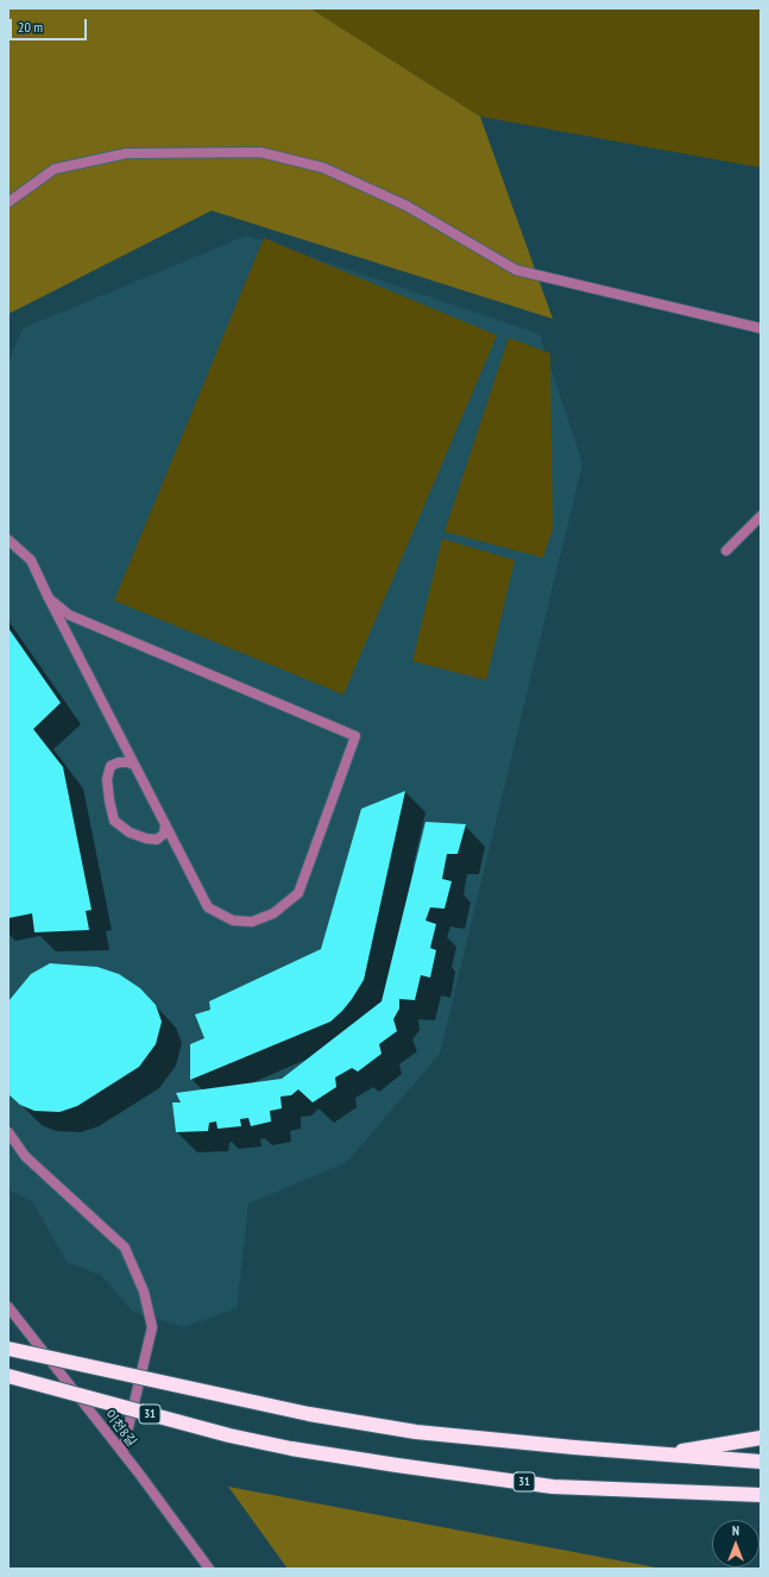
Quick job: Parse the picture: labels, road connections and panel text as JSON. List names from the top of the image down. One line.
{"streets":{"highway":["31"],"street":["이천8길"]},"scale_bar":"20 m","north":"top"}
